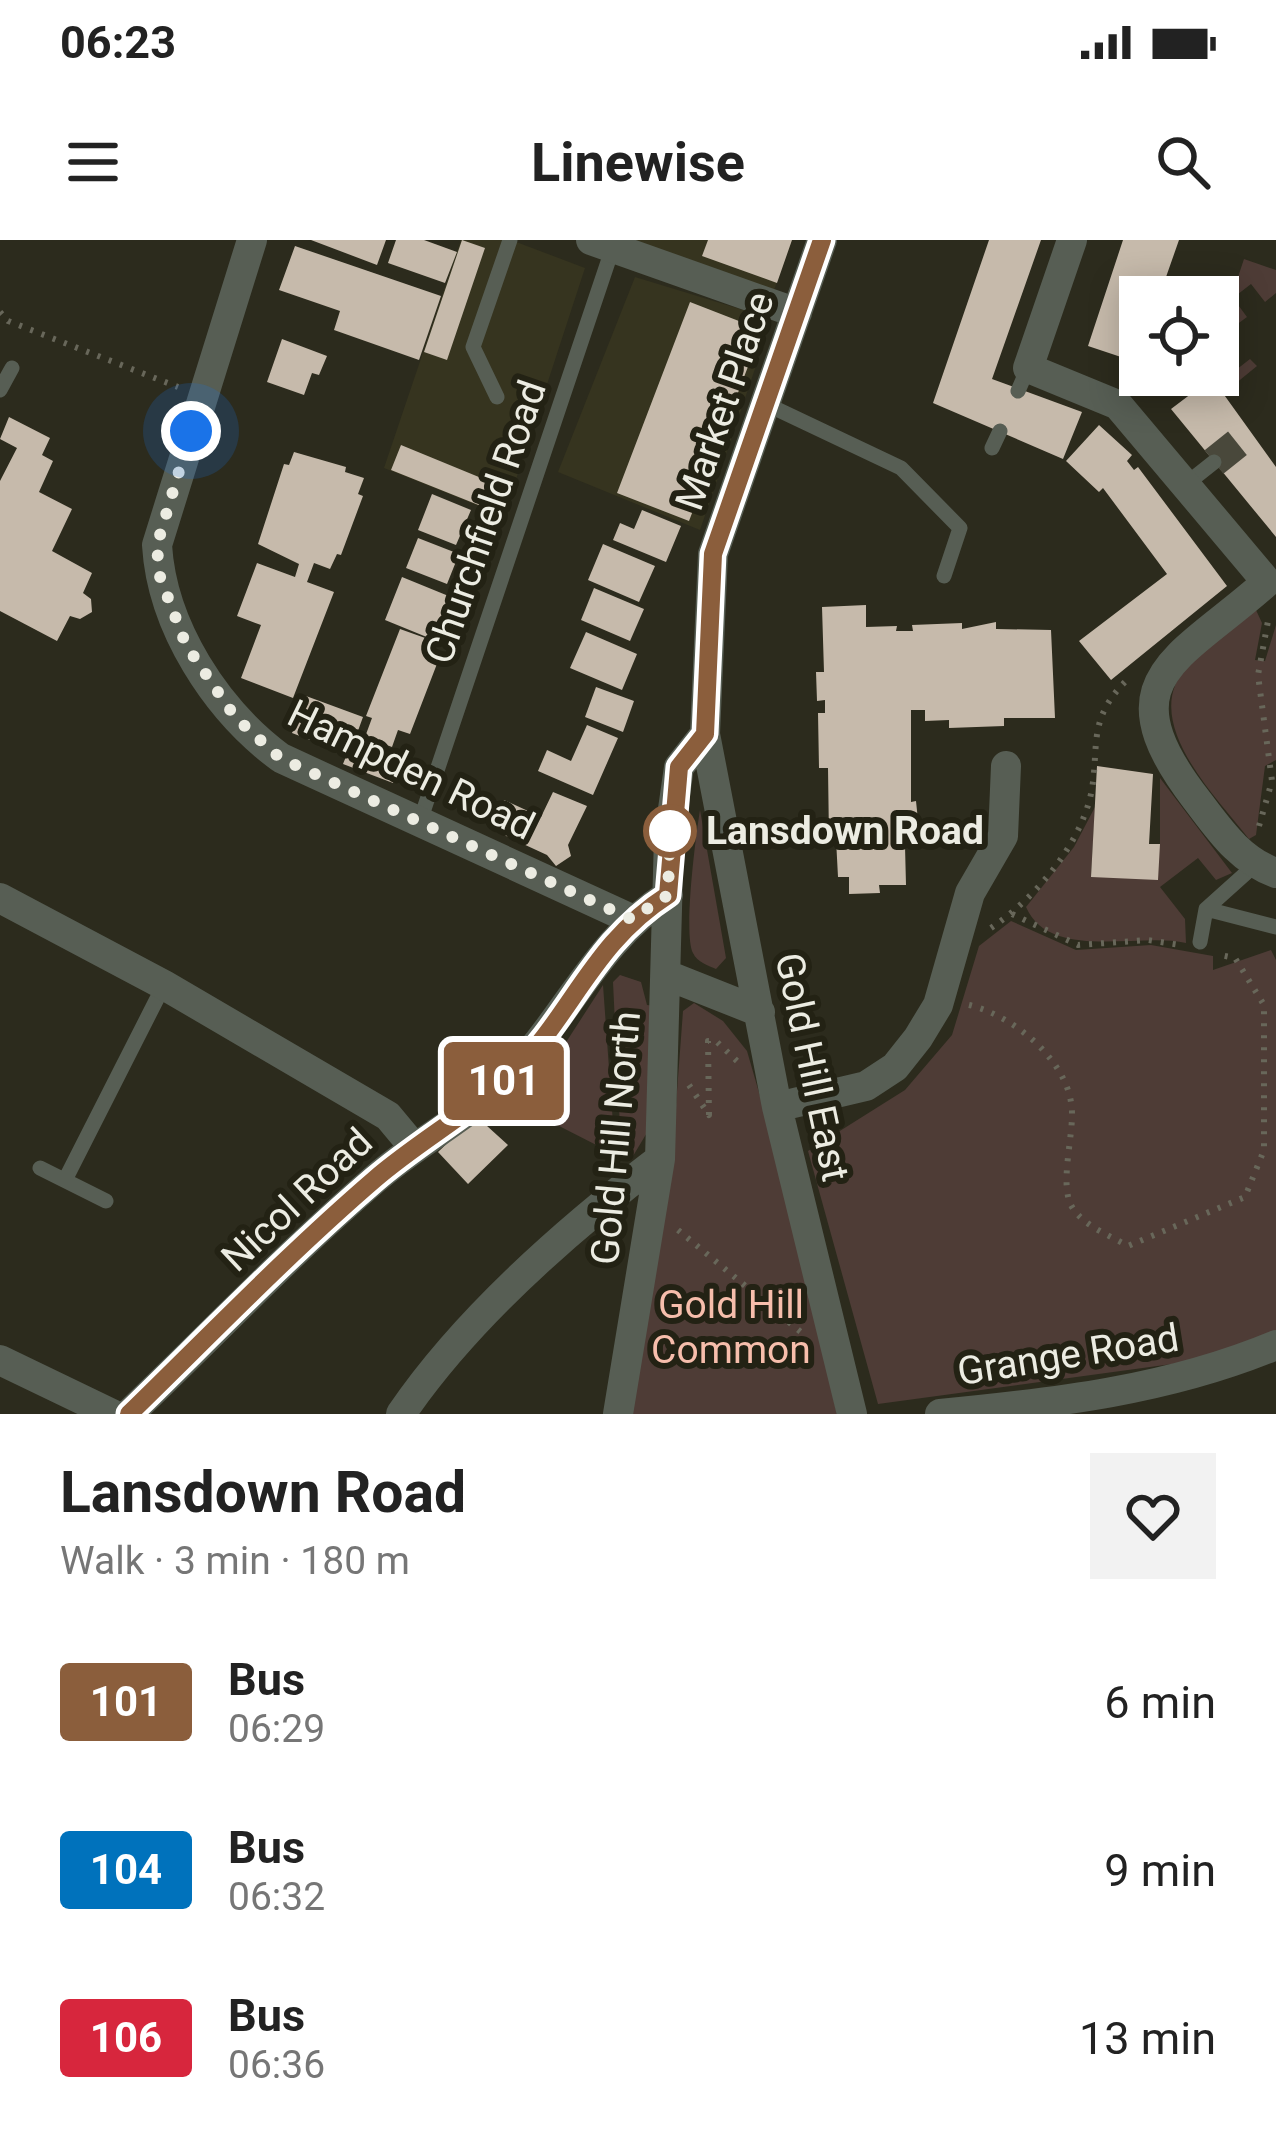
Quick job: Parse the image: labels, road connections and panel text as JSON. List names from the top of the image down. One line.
{"streets":{"street":["Market Place","Hampden Road","Gold Hill East","Gold Hill North","Nicol Road","Grange Road"],"lane":["Churchfield Road"]},"crossings":[["Market Place","Gold Hill East"],["Market Place","Gold Hill North"],["Churchfield Road","Hampden Road"],["Hampden Road","Nicol Road"],["Gold Hill East","Gold Hill North"],["Gold Hill North","Nicol Road"]],"parks":["Gold Hill Common"],"places":["Lansdown Road"],"lines":["bus line 101"],"page":{"status":"06:23","header":"Linewise","on_map":"101","heading":["Lansdown Road","Walk · 3 min · 180 m"],"list":[{"mark":"101","name":"Bus","note":"06:29","value":"6 min"},{"mark":"104","name":"Bus","note":"06:32","value":"9 min"},{"mark":"106","name":"Bus","note":"06:36","value":"13 min"}]}}
